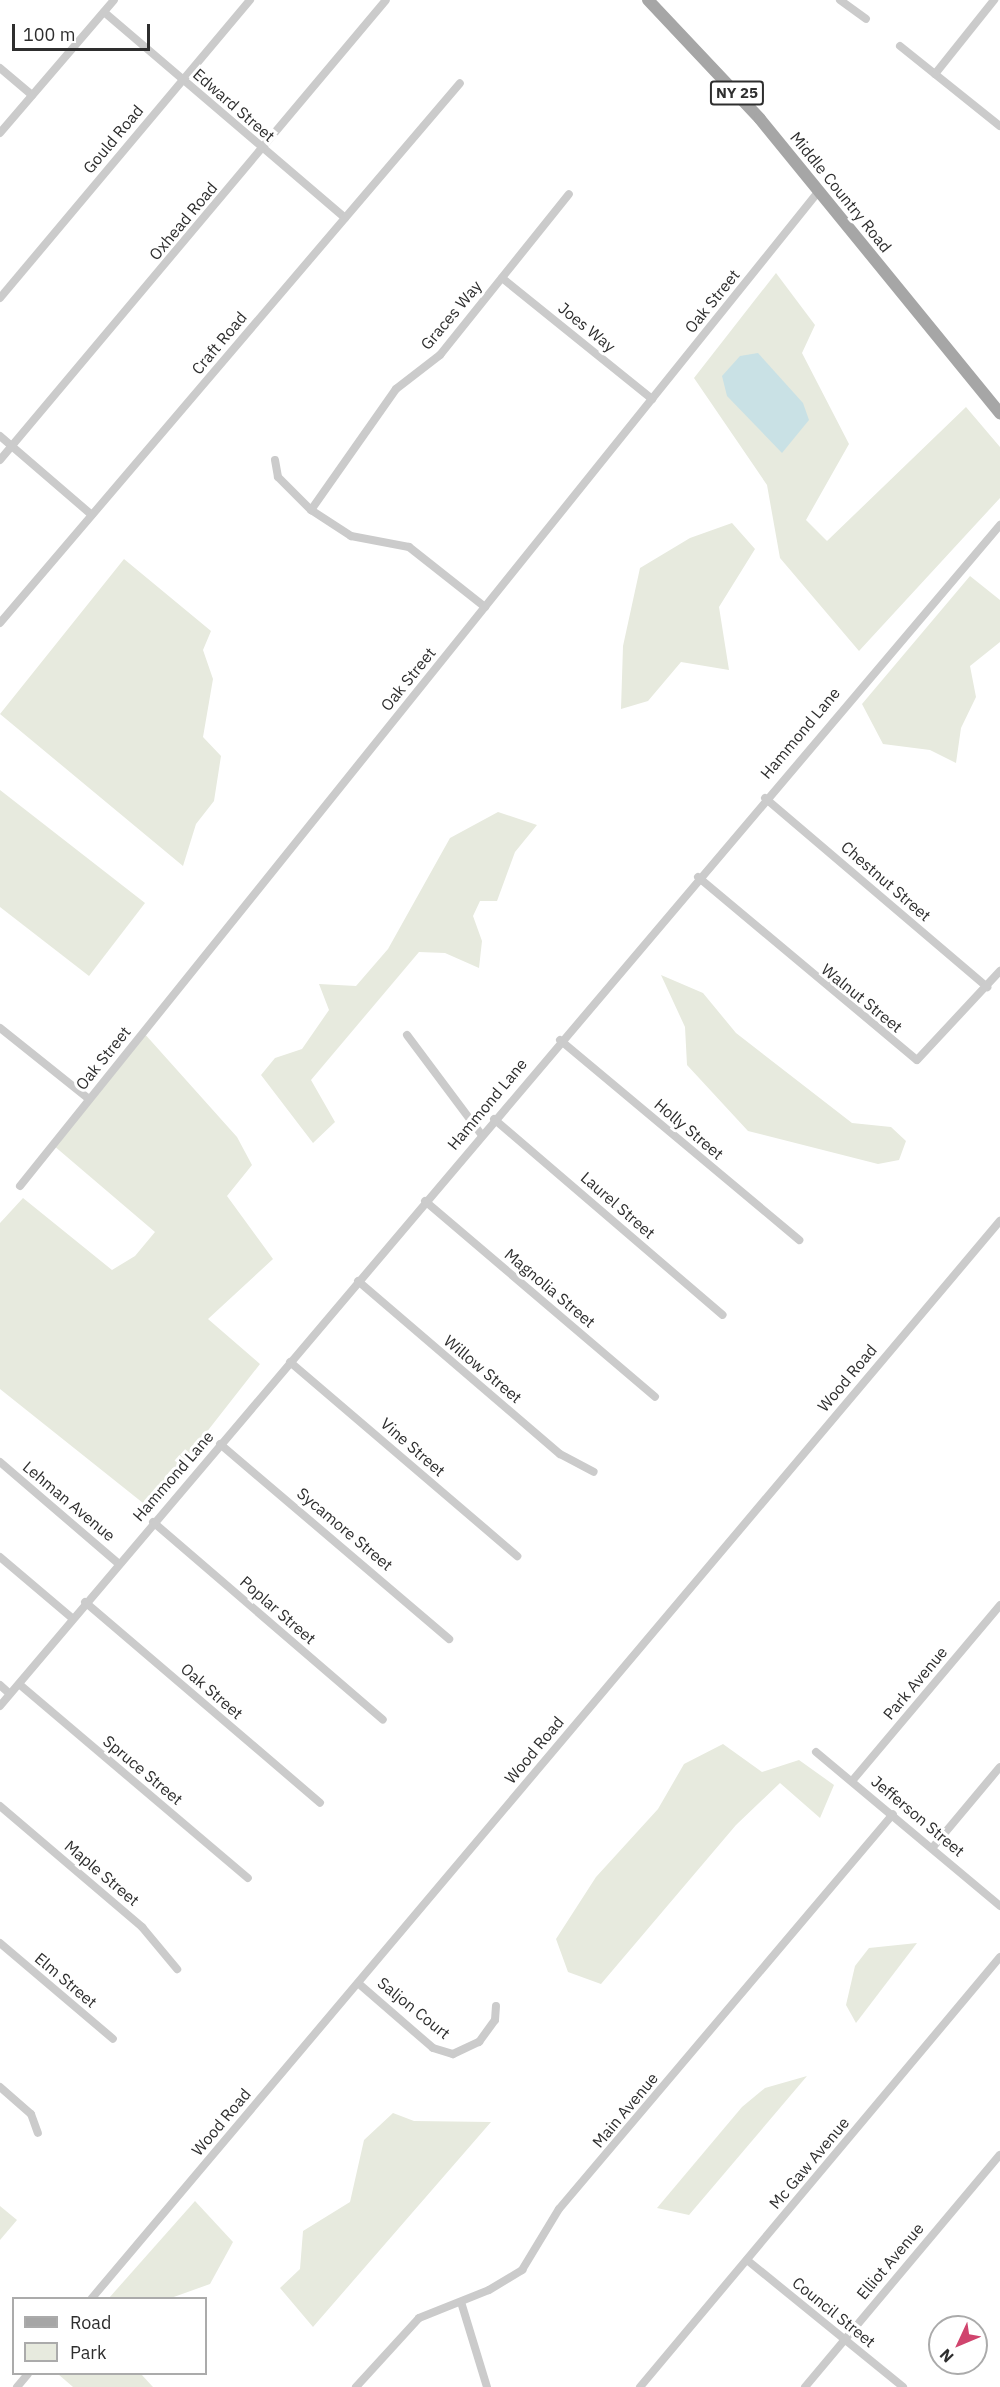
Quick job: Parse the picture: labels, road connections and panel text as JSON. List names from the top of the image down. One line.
{"streets":{"main road":["NY 25","Middle Country Road"],"street":["Edward Street","Gould Road","Oxhead Road","Oak Street","Graces Way","Joes Way","Craft Road","Hammond Lane","Chestnut Street","Walnut Street","Holly Street","Laurel Street","Magnolia Street","Willow Street","Wood Road","Vine Street","Lehman Avenue","Sycamore Street","Poplar Street","Park Avenue","Spruce Street","Jefferson Street","Maple Street","Elm Street","Saljon Court","Main Avenue","Mc Gaw Avenue","Elliot Avenue","Council Street"]},"crossings":[["Edward Street","Gould Road"],["Edward Street","Oxhead Road"],["Edward Street","Craft Road"],["Middle Country Road","Oak Street"],["Oak Street","Joes Way"],["Oak Street","Hammond Lane"],["Graces Way","Joes Way"],["Hammond Lane","Chestnut Street"],["Hammond Lane","Walnut Street"],["Hammond Lane","Holly Street"],["Hammond Lane","Laurel Street"],["Hammond Lane","Magnolia Street"],["Hammond Lane","Willow Street"],["Hammond Lane","Vine Street"],["Hammond Lane","Lehman Avenue"],["Hammond Lane","Sycamore Street"],["Hammond Lane","Poplar Street"],["Hammond Lane","Spruce Street"],["Chestnut Street","Walnut Street"],["Wood Road","Saljon Court"],["Park Avenue","Jefferson Street"],["Jefferson Street","Main Avenue"],["Mc Gaw Avenue","Council Street"],["Elliot Avenue","Council Street"]],"legend":["Road","Park"],"scale_bar":"100 m","north":"bottom left"}
